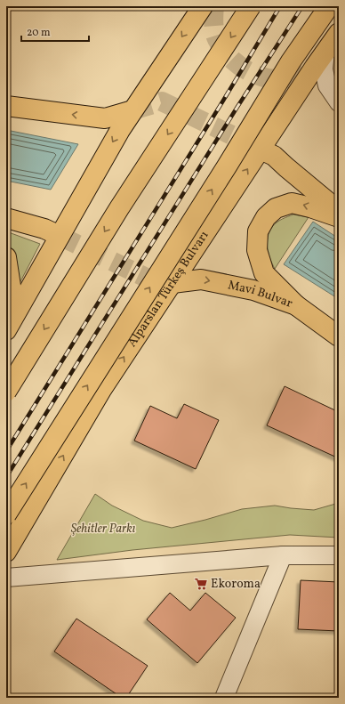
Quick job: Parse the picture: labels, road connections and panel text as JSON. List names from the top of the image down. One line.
{"streets":{"main road":["Alparslan Türkeş Bulvarı","Mavi Bulvar"]},"crossings":[["Alparslan Türkeş Bulvarı","Mavi Bulvar"]],"one_way":["Mavi Bulvar"],"parks":["Şehitler Parkı"],"places":{"supermarket":["Ekoroma"]},"scale_bar":"20 m"}
